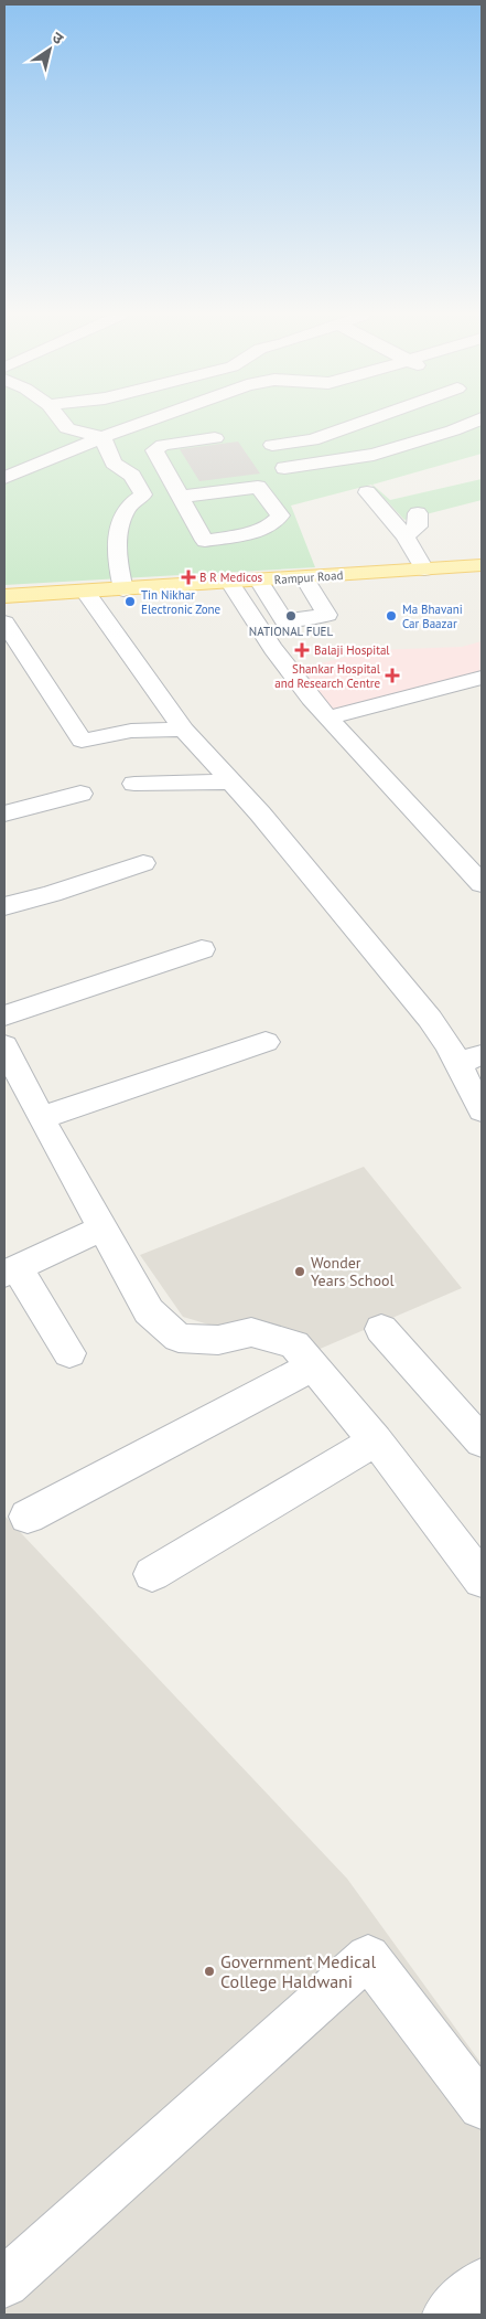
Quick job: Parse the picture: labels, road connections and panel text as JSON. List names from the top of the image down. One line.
{"streets":{"main road":["Rampur Road"]},"places":{"health":["B R Medicos","Balaji Hospital","Shankar Hospital and Research Centre"],"other":["Tin Nikhar Electronic Zone","NATIONAL FUEL","Ma Bhavani Car Baazar","Wonder Years School","Government Medical College Haldwani"]},"north":"top right"}
